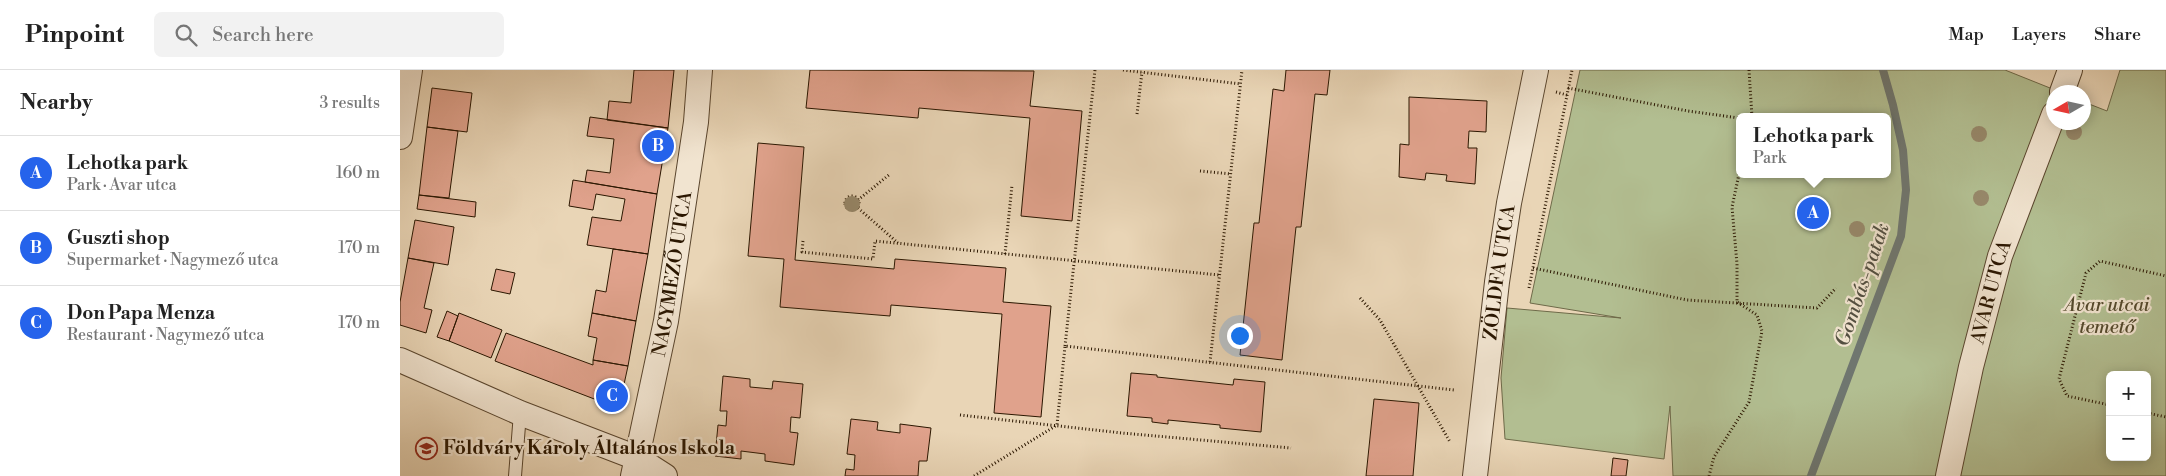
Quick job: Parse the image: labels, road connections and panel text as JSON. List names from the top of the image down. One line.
{"streets":{"street":["ZÖLDFA UTCA","NAGYMEZŐ UTCA","AVAR UTCA"]},"water":["Gombás-patak"],"parks":["Avar utcai temető"],"places":{"school or university":["Földváry Károly Általános Iskola"]},"north":"left","page":{"header":"Pinpoint","search":"Search here","nav":["Map","Layers","Share"],"heading":["Nearby","3 results"],"popup":["Lehotka park","Park"],"pins":["B","A","C"],"list":[{"mark":"A","name":"Lehotka park","note":"Park · Avar utca","value":"160 m"},{"mark":"B","name":"Guszti shop","note":"Supermarket · Nagymező utca","value":"170 m"},{"mark":"C","name":"Don Papa Menza","note":"Restaurant · Nagymező utca","value":"170 m"}],"map_buttons":["+","−"]}}
